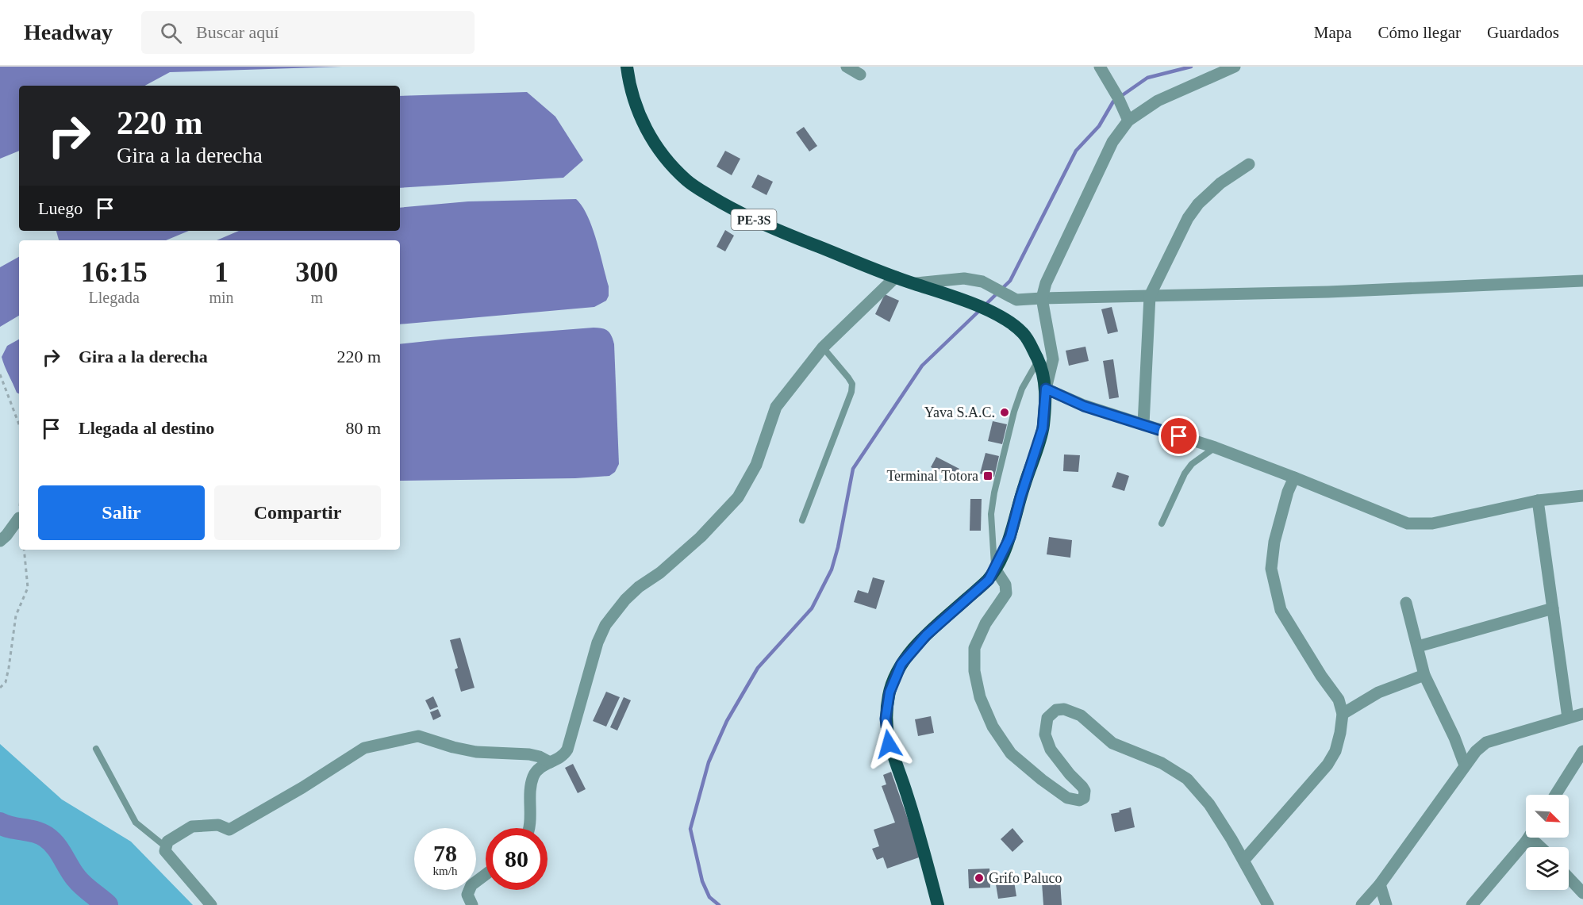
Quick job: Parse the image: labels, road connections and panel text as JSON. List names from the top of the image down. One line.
{"streets":{"highway":["PE-3S"]},"places":{"other":["Yava S.A.C.","Grifo Paluco"],"transit":["Terminal Totora"]},"north":"bottom right","page":{"header":"Headway","search":"Buscar aquí","nav":["Mapa","Cómo llegar","Guardados"],"turn":["220 m","Gira a la derecha"],"then":"Luego","eta":["16:15","Llegada","1","min","300","m"],"list":[{"name":"Gira a la derecha","value":"220 m"},{"name":"Llegada al destino","value":"80 m"}],"buttons":["Salir","Compartir"],"speed":"78 km/h","limit":"80"}}
